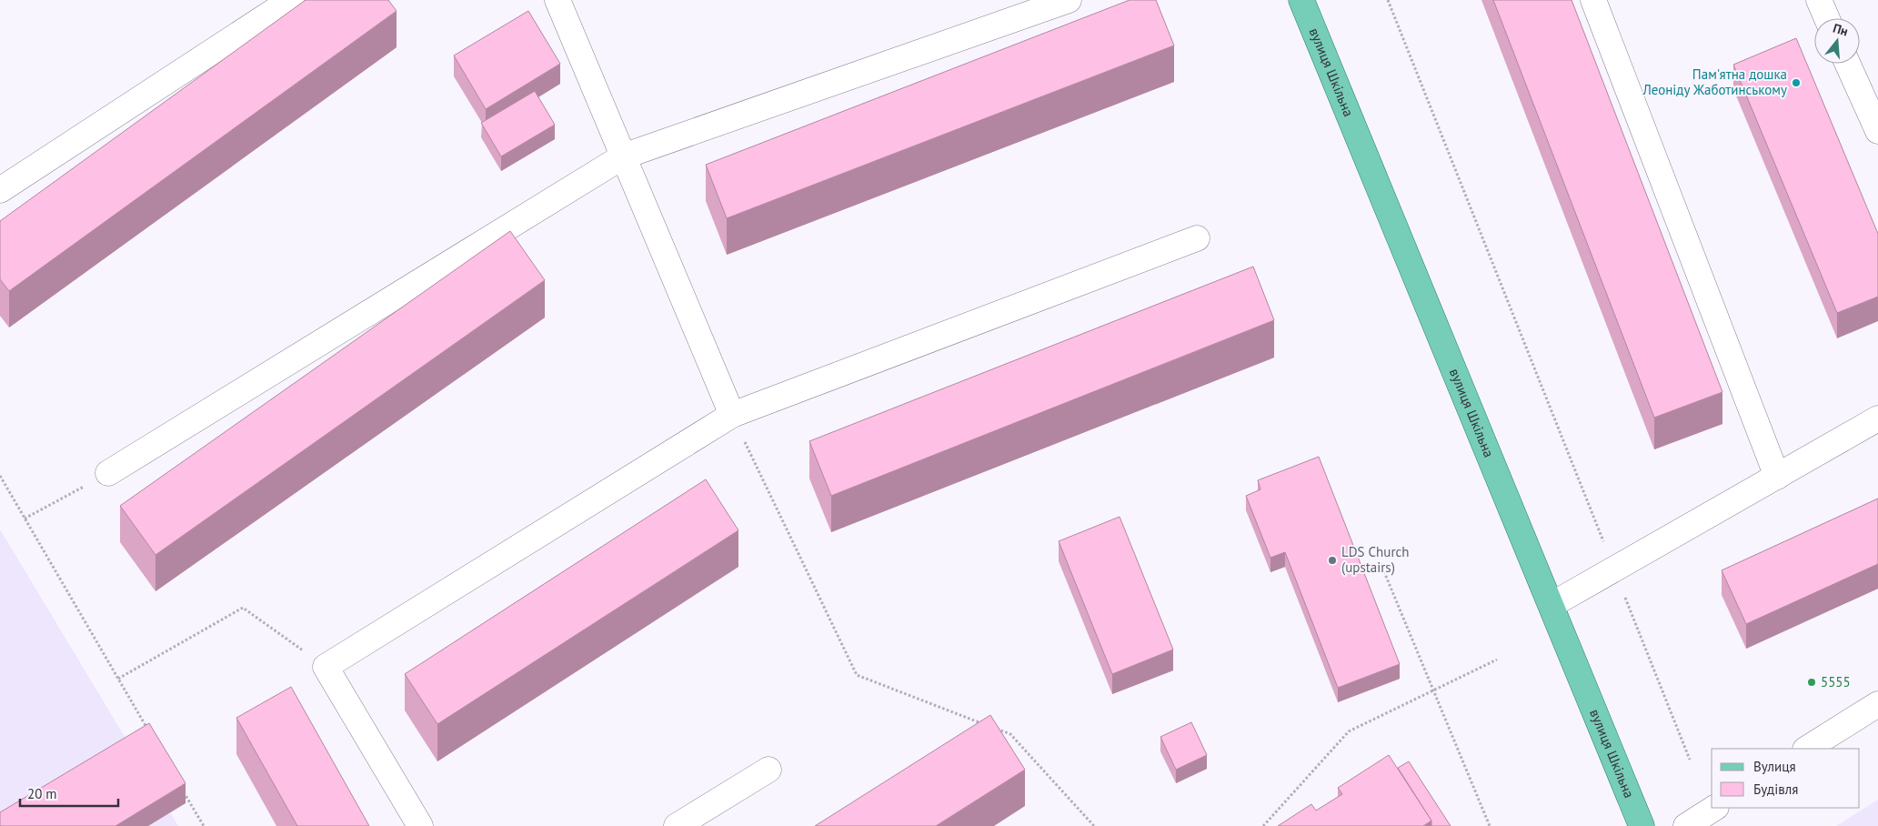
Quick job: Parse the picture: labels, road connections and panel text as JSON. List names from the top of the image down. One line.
{"streets":{"main road":["вулиця Шкільна"]},"places":["Пам'ятна дошка Леоніду Жаботинському","LDS Church (upstairs)","5555"],"legend":["Вулиця","Будівля"],"scale_bar":"20 m","north":"top"}
